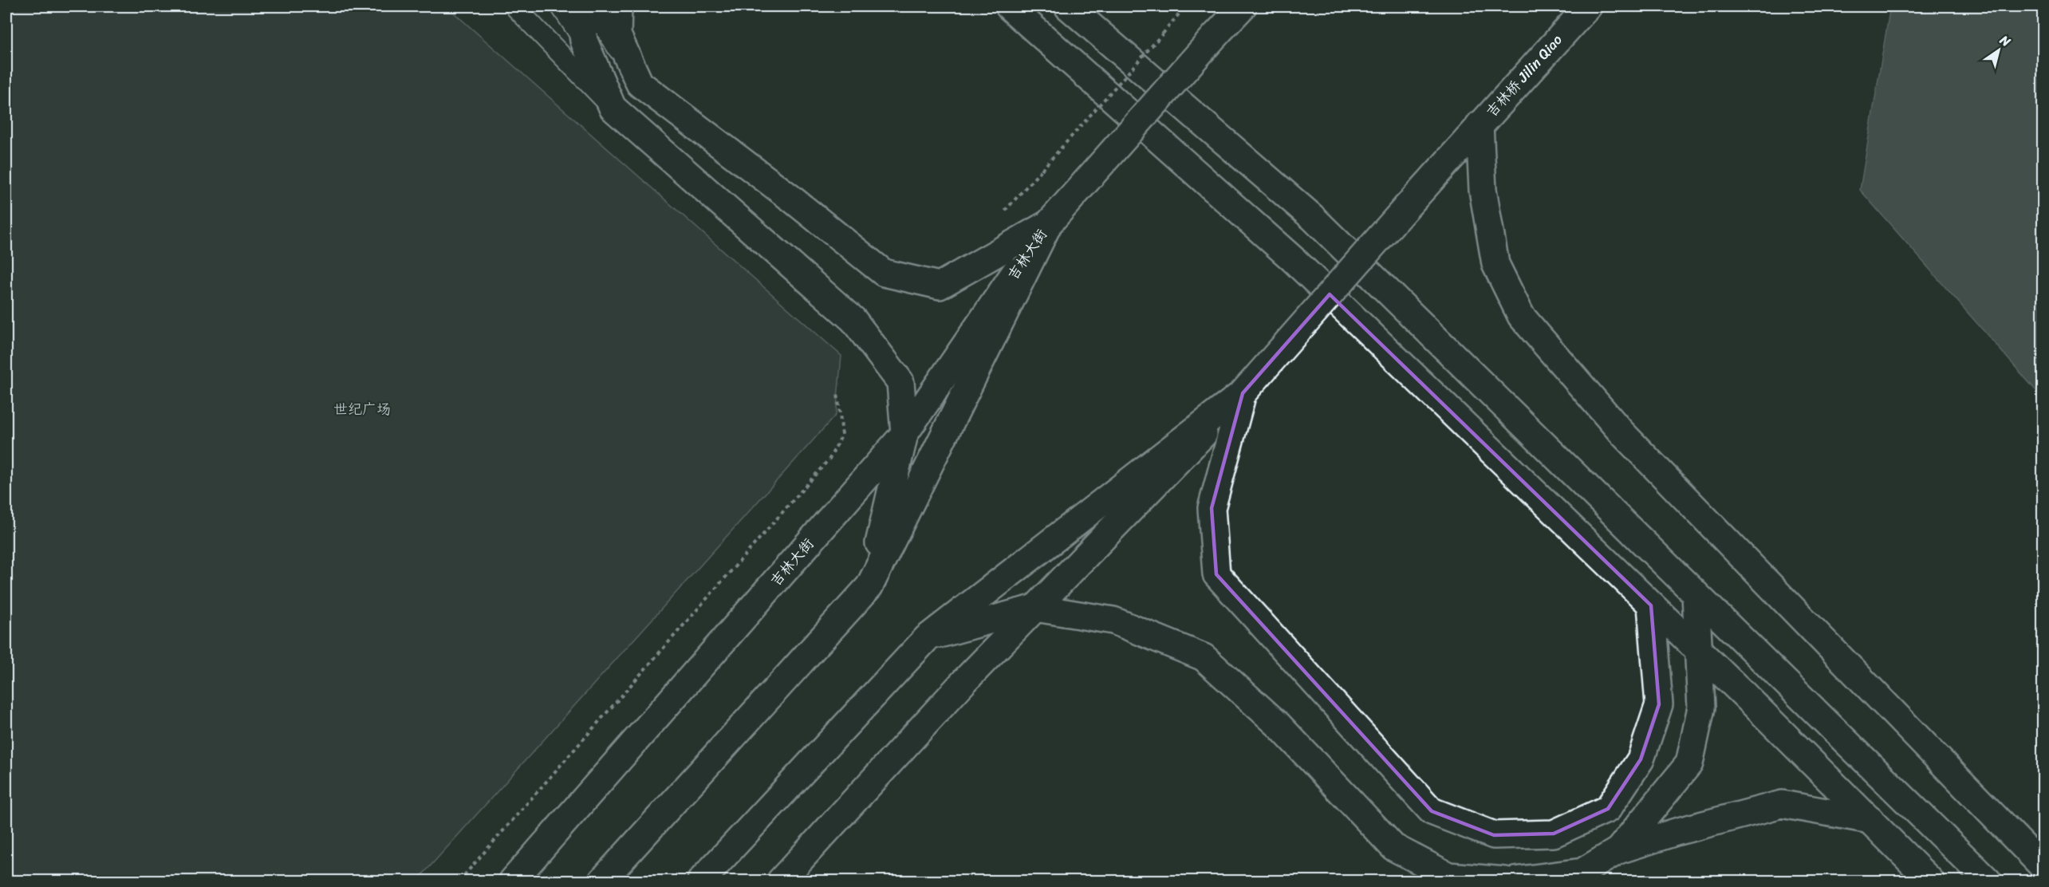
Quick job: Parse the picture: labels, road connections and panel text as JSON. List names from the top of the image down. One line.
{"streets":{"main road":["吉林桥 Jilin Qiao","吉林大街"]},"parks":["世纪广场"],"north":"top right"}
